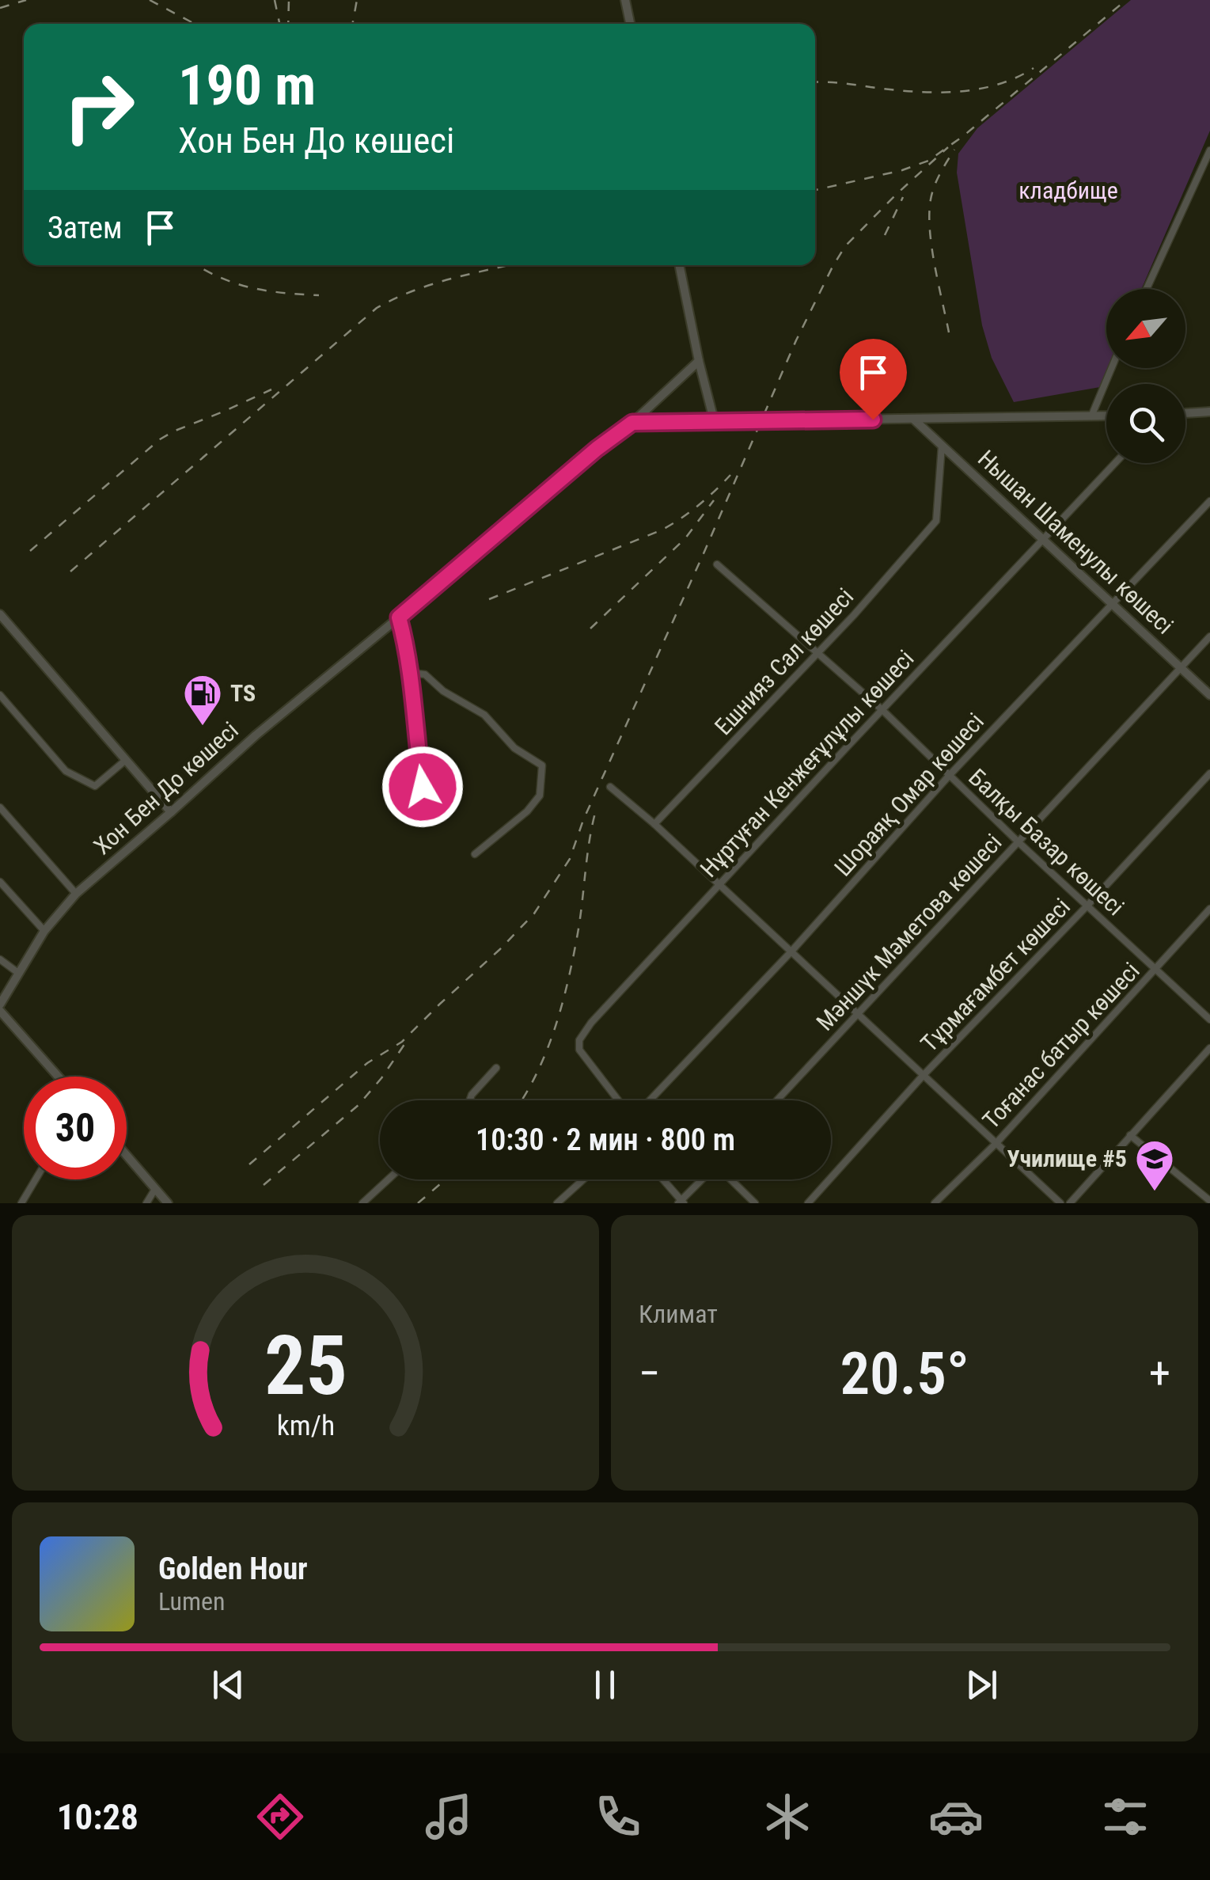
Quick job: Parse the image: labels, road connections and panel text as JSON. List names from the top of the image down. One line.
{"streets":{"street":["Нышан Шаменулы көшесі","Ешнияз Сал көшесі","Нұртуған Кенжеғұлұлы көшесі","Хон Бен До көшесі","Шораяқ Омар көшесі","Балқы Базар көшесі","Мәншүк Мәметова көшесі","Тұрмағамбет көшесі","Тоғанас батыр көшесі"]},"crossings":[["Нышан Шаменулы көшесі","Ешнияз Сал көшесі"],["Нышан Шаменулы көшесі","Нұртуған Кенжеғұлұлы көшесі"],["Нышан Шаменулы көшесі","Шораяқ Омар көшесі"],["Нышан Шаменулы көшесі","Мәншүк Мәметова көшесі"],["Ешнияз Сал көшесі","Балқы Базар көшесі"],["Нұртуған Кенжеғұлұлы көшесі","Балқы Базар көшесі"],["Шораяқ Омар көшесі","Балқы Базар көшесі"],["Балқы Базар көшесі","Мәншүк Мәметова көшесі"],["Балқы Базар көшесі","Тұрмағамбет көшесі"],["Балқы Базар көшесі","Тоғанас батыр көшесі"]],"parks":["кладбище"],"places":{"fuel station":["TS"],"school or university":["Училище #5"]},"north":"bottom left","page":{"turn":["190 m","Хон Бен До көшесі"],"then":"Затем","limit":"30","trip":"10:30 · 2 мин · 800 m","tile":"Климат","heat":["−","20.5°","+"],"song":["Golden Hour","Lumen"],"tabs":"10:28","gauge":["25","km/h"]}}
